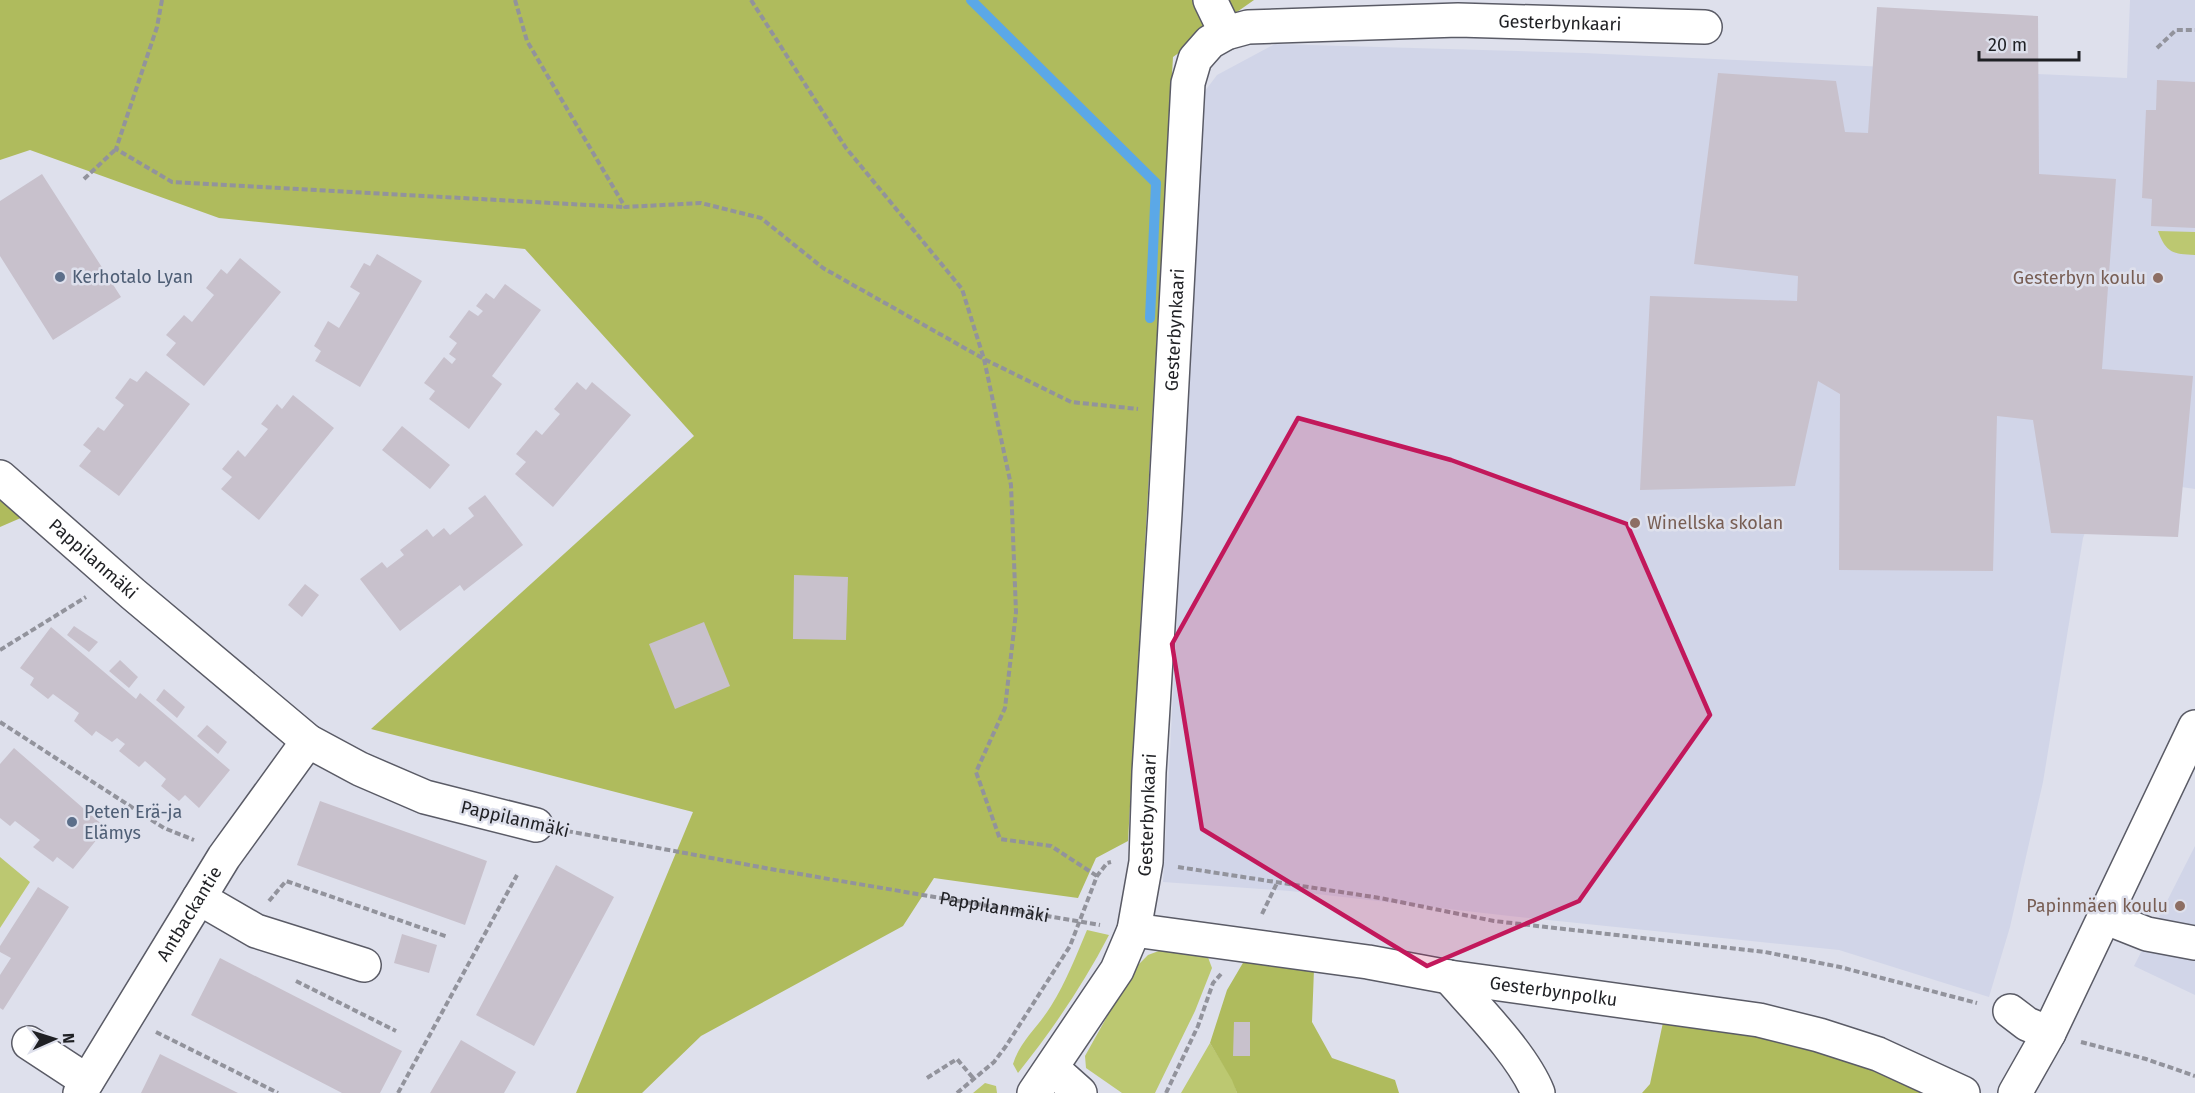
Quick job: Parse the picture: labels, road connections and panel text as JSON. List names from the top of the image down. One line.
{"streets":{"street":["Gesterbynkaari","Pappilanmäki","Antbackantie","Gesterbynpolku"]},"crossings":[["Gesterbynkaari","Pappilanmäki"],["Gesterbynkaari","Gesterbynpolku"],["Pappilanmäki","Antbackantie"],["Pappilanmäki","Gesterbynpolku"]],"places":["Kerhotalo Lyan","Gesterbyn koulu","Winellska skolan","Peten Erä-ja Elämys","Papinmäen koulu"],"scale_bar":"20 m","north":"right"}
